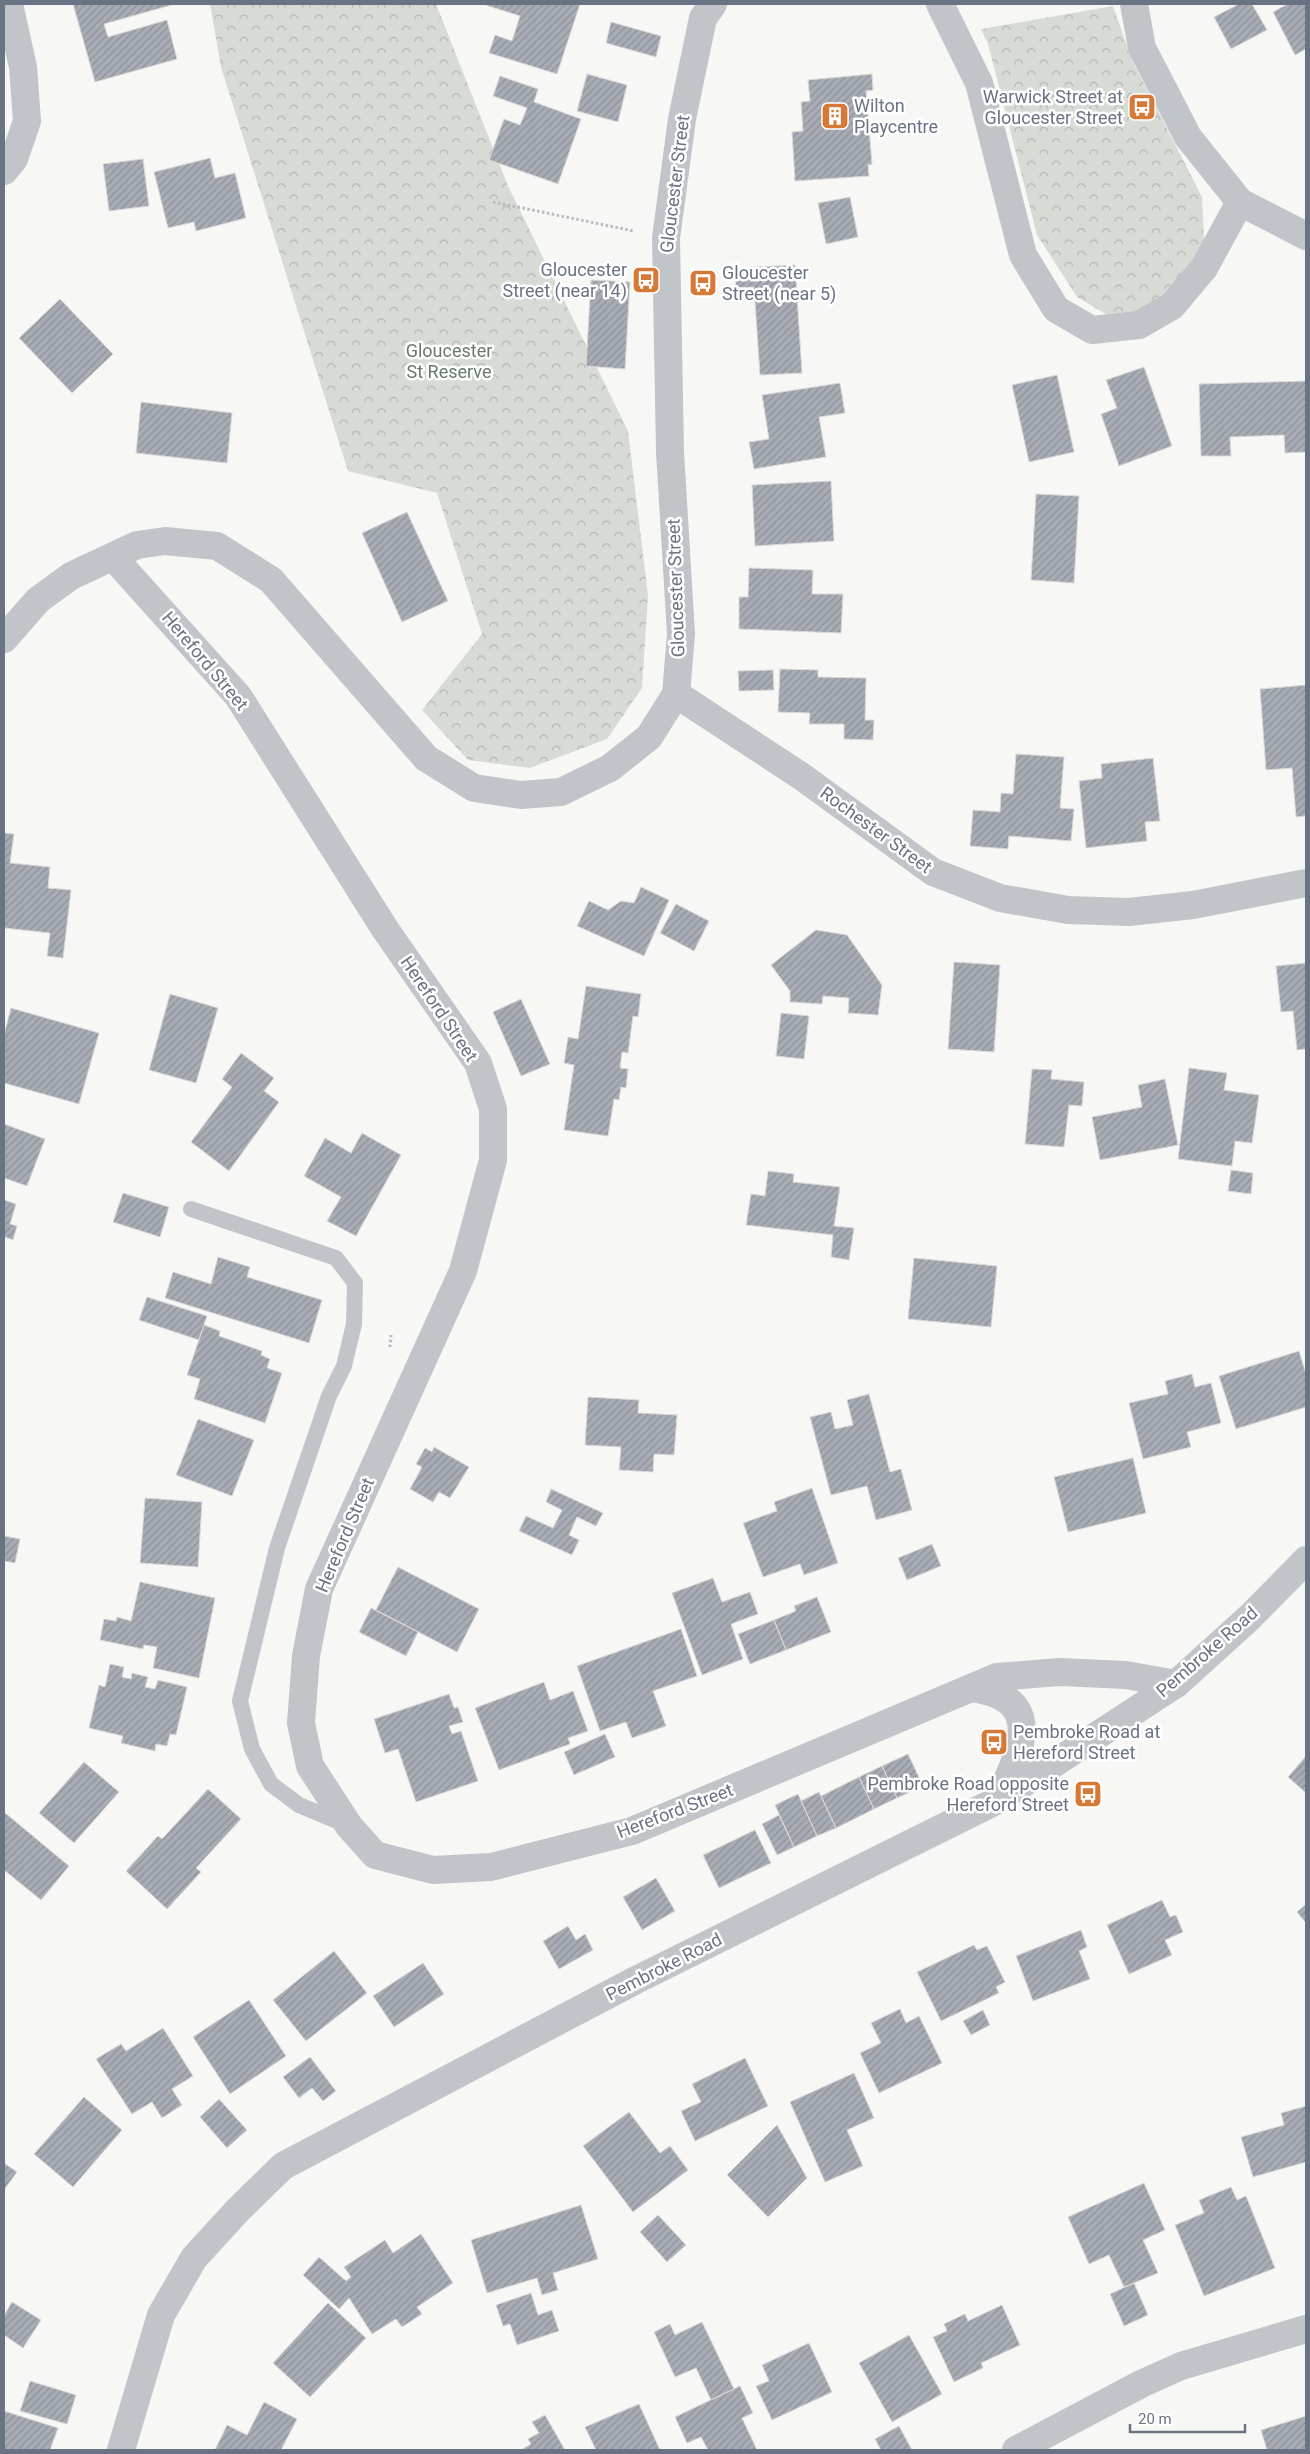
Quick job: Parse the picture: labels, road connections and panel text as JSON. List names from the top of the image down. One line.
{"streets":{"street":["Gloucester Street","Hereford Street","Rochester Street","Pembroke Road"]},"crossings":[["Gloucester Street","Hereford Street"],["Gloucester Street","Rochester Street"],["Hereford Street","Pembroke Road"]],"parks":["Gloucester St Reserve"],"places":{"bus stop":["Warwick Street at Gloucester Street","Gloucester Street (near 14)","Gloucester Street (near 5)","Pembroke Road at Hereford Street","Pembroke Road opposite Hereford Street"],"building":["Wilton Playcentre"]},"scale_bar":"20 m"}
